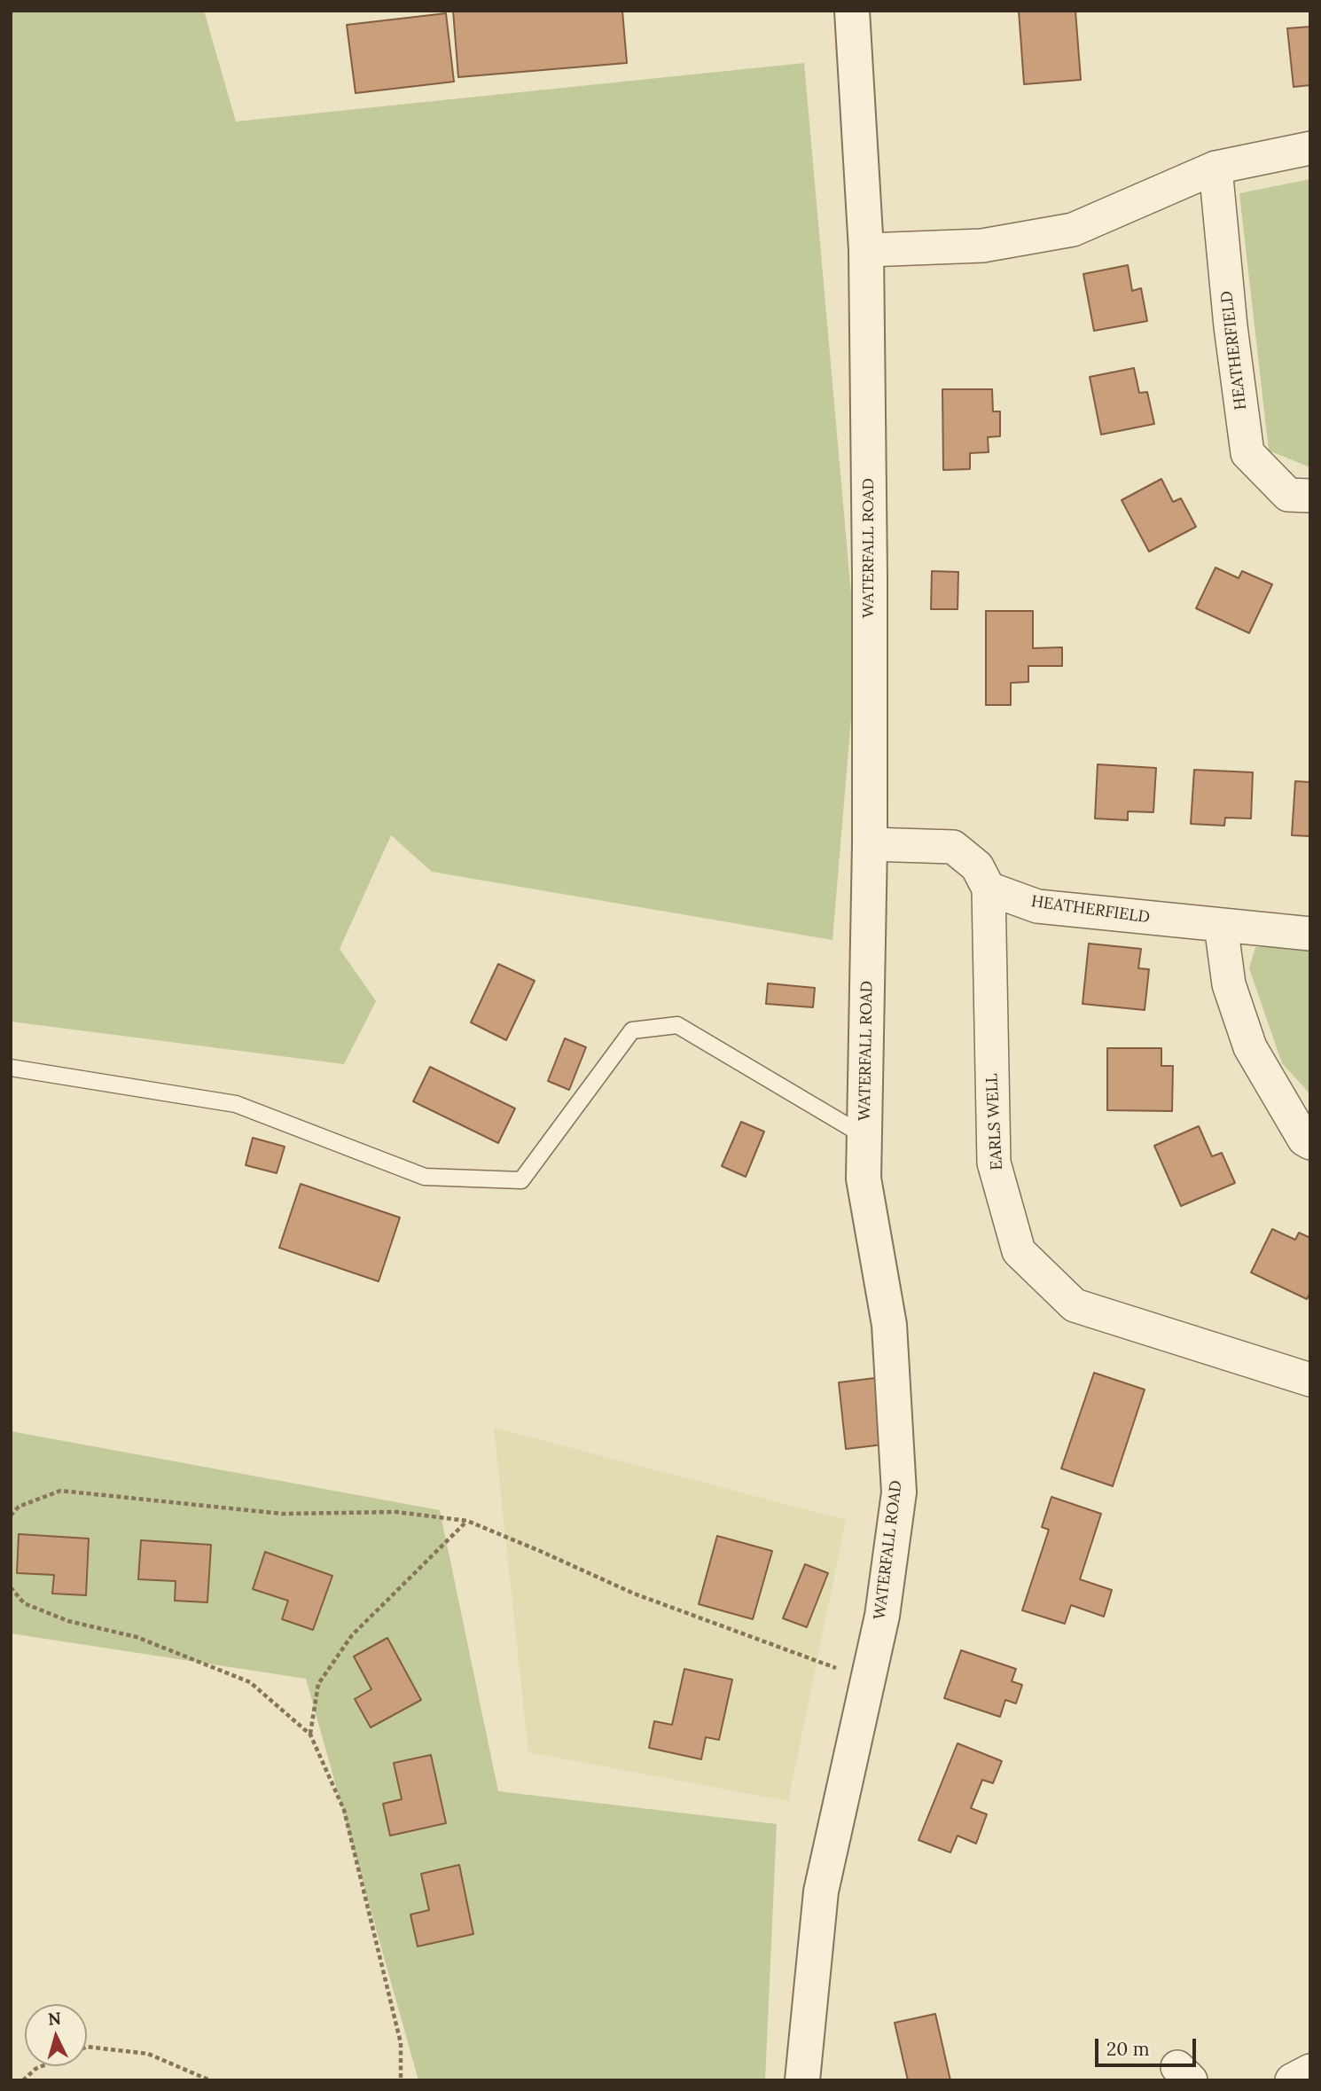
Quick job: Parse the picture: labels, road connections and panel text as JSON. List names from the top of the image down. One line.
{"streets":{"street":["HEATHERFIELD","WATERFALL ROAD","EARLS WELL"]},"crossings":[["HEATHERFIELD","EARLS WELL"]],"scale_bar":"20 m","north":"top"}
